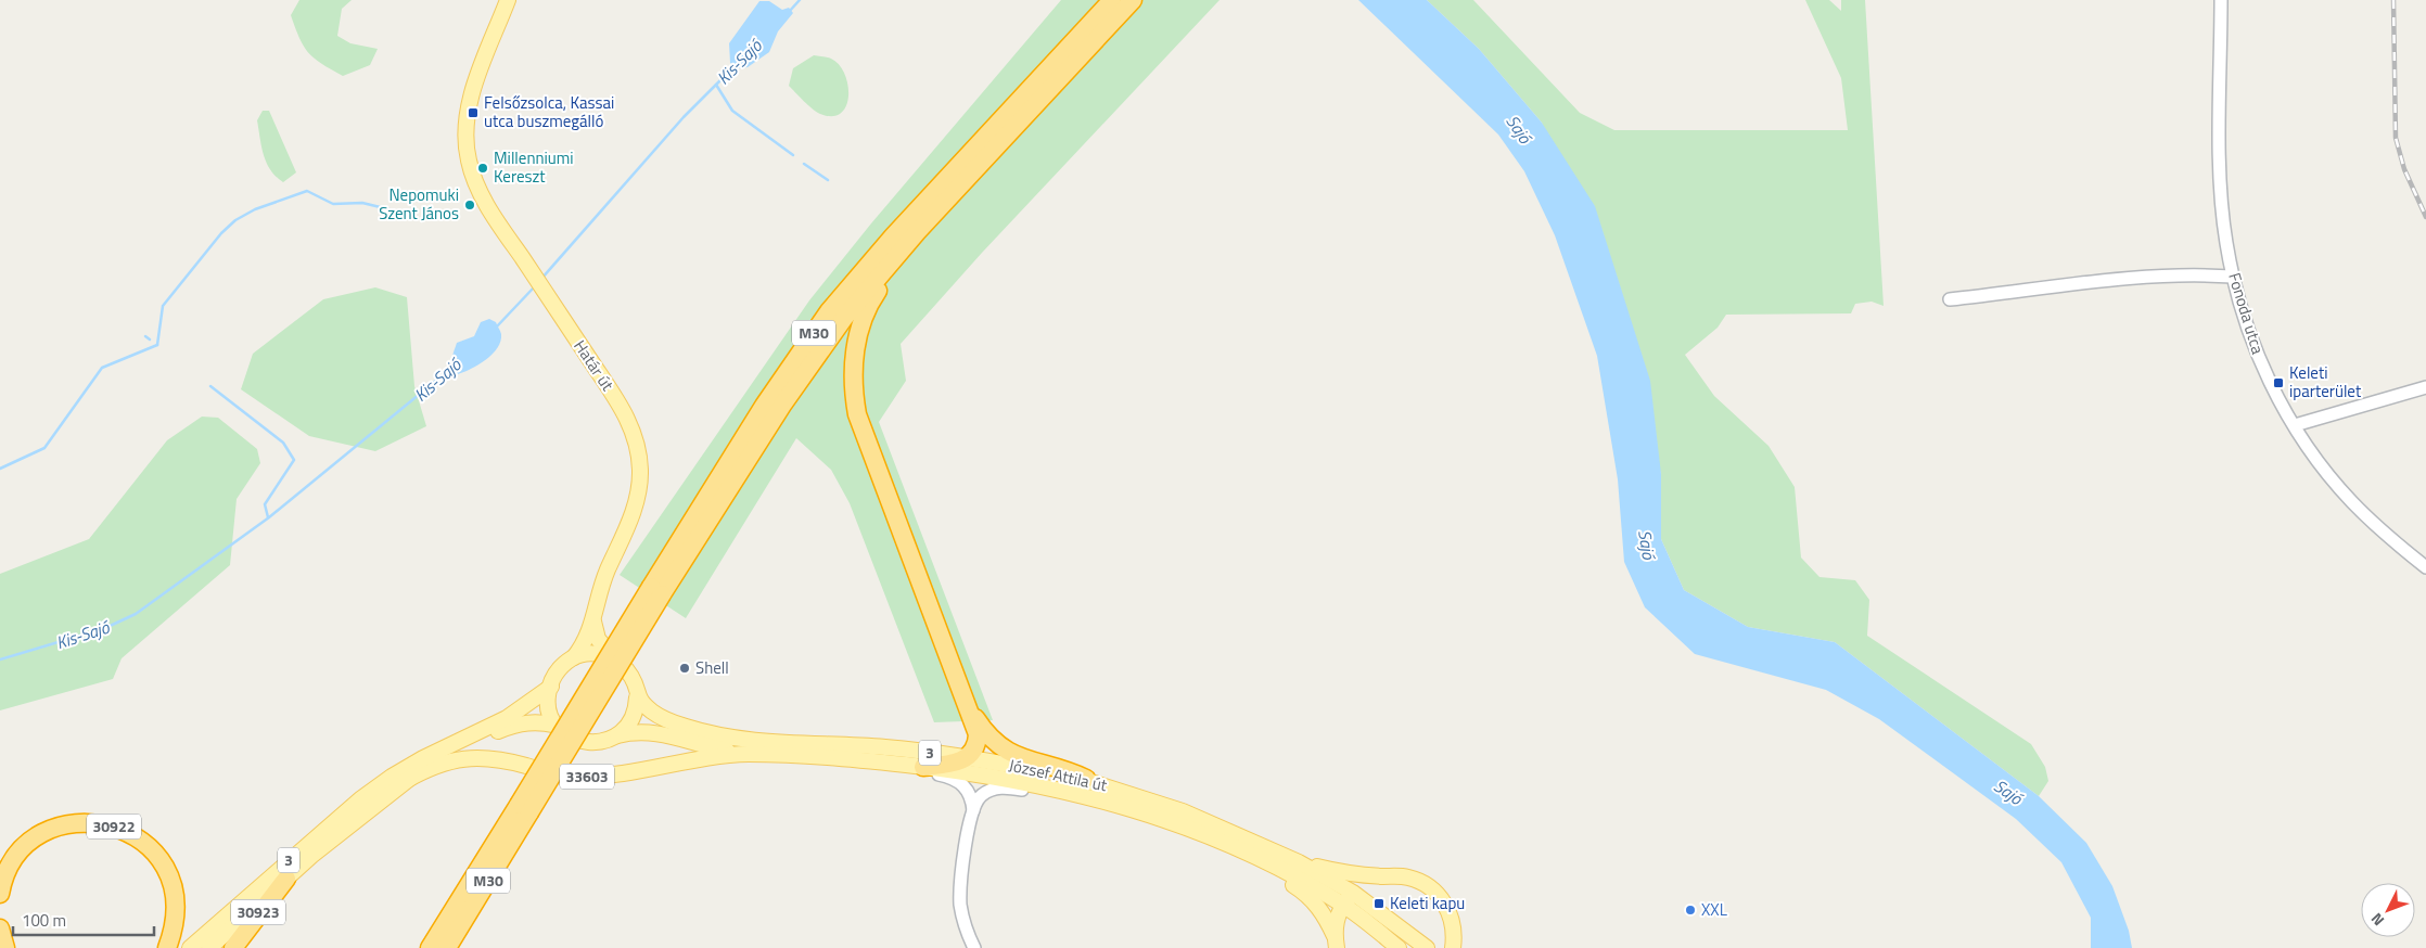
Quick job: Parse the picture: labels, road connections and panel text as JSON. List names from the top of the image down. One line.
{"streets":{"highway":["M30","30922","30923"],"main road":["Határ út","3","József Attila út","33603"],"street":["Fonoda utca"]},"crossings":[["Határ út","3"],["Határ út","József Attila út"],["3","József Attila út"],["3","33603"],["3","30923"],["József Attila út","33603"]],"water":["Kis-Sajó","Sajó"],"places":{"transit":["Felsőzsolca, Kassai utca buszmegálló","Keleti iparterület","Keleti kapu"],"other":["Millenniumi Kereszt","Nepomuki Szent János","Shell","XXL"]},"scale_bar":"100 m","north":"bottom left"}
